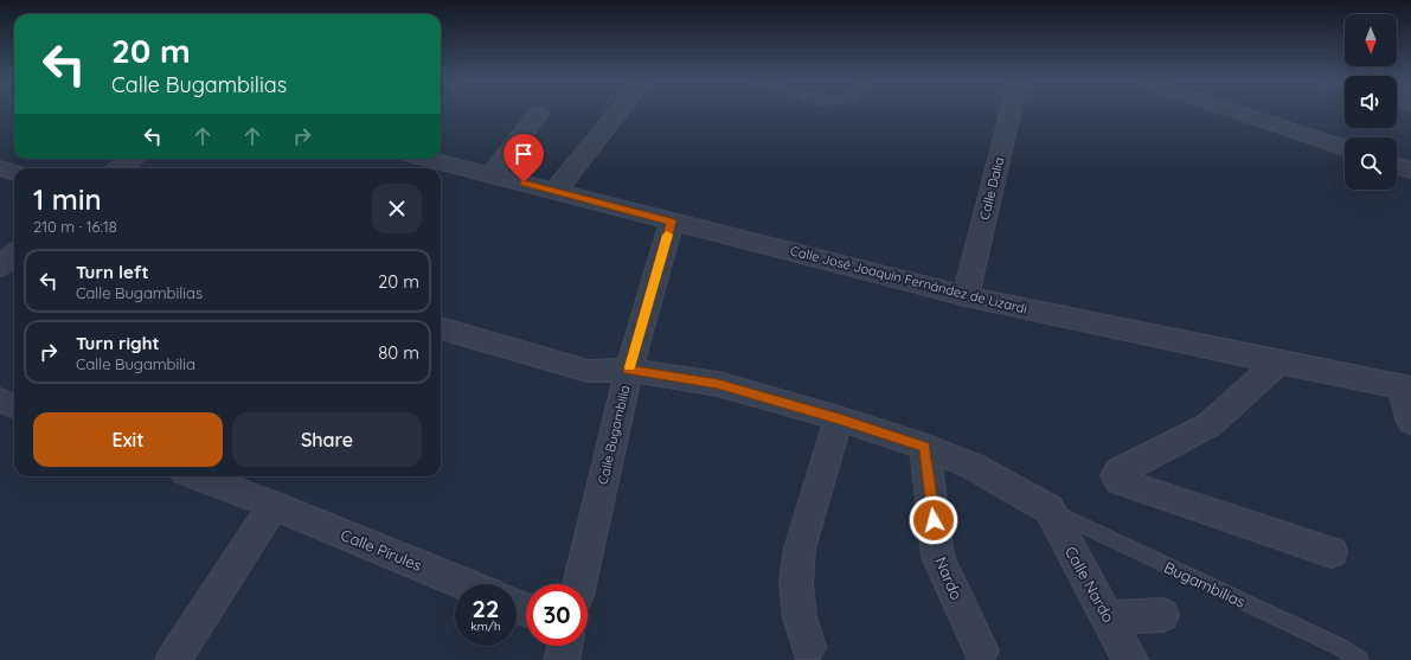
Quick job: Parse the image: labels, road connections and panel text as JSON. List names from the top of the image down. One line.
{"streets":{"street":["Calle Dalia","Calle José Joaquín Fernández de Lizardi","Calle Bugambilia","Calle Pirules","Nardo","Calle Nardo"],"lane":["Bugambilias"]},"crossings":[["Calle Dalia","Calle José Joaquín Fernández de Lizardi"],["Calle José Joaquín Fernández de Lizardi","Calle Bugambilia"],["Calle Nardo","Bugambilias"]],"north":"bottom","page":{"turn":["20 m","Calle Bugambilias"],"heading":["1 min","210 m · 16:18"],"list":[{"name":"Turn left","note":"Calle Bugambilias","value":"20 m"},{"name":"Turn right","note":"Calle Bugambilia","value":"80 m"}],"buttons":["Exit","Share"],"speed":"22 km/h","limit":"30"}}
